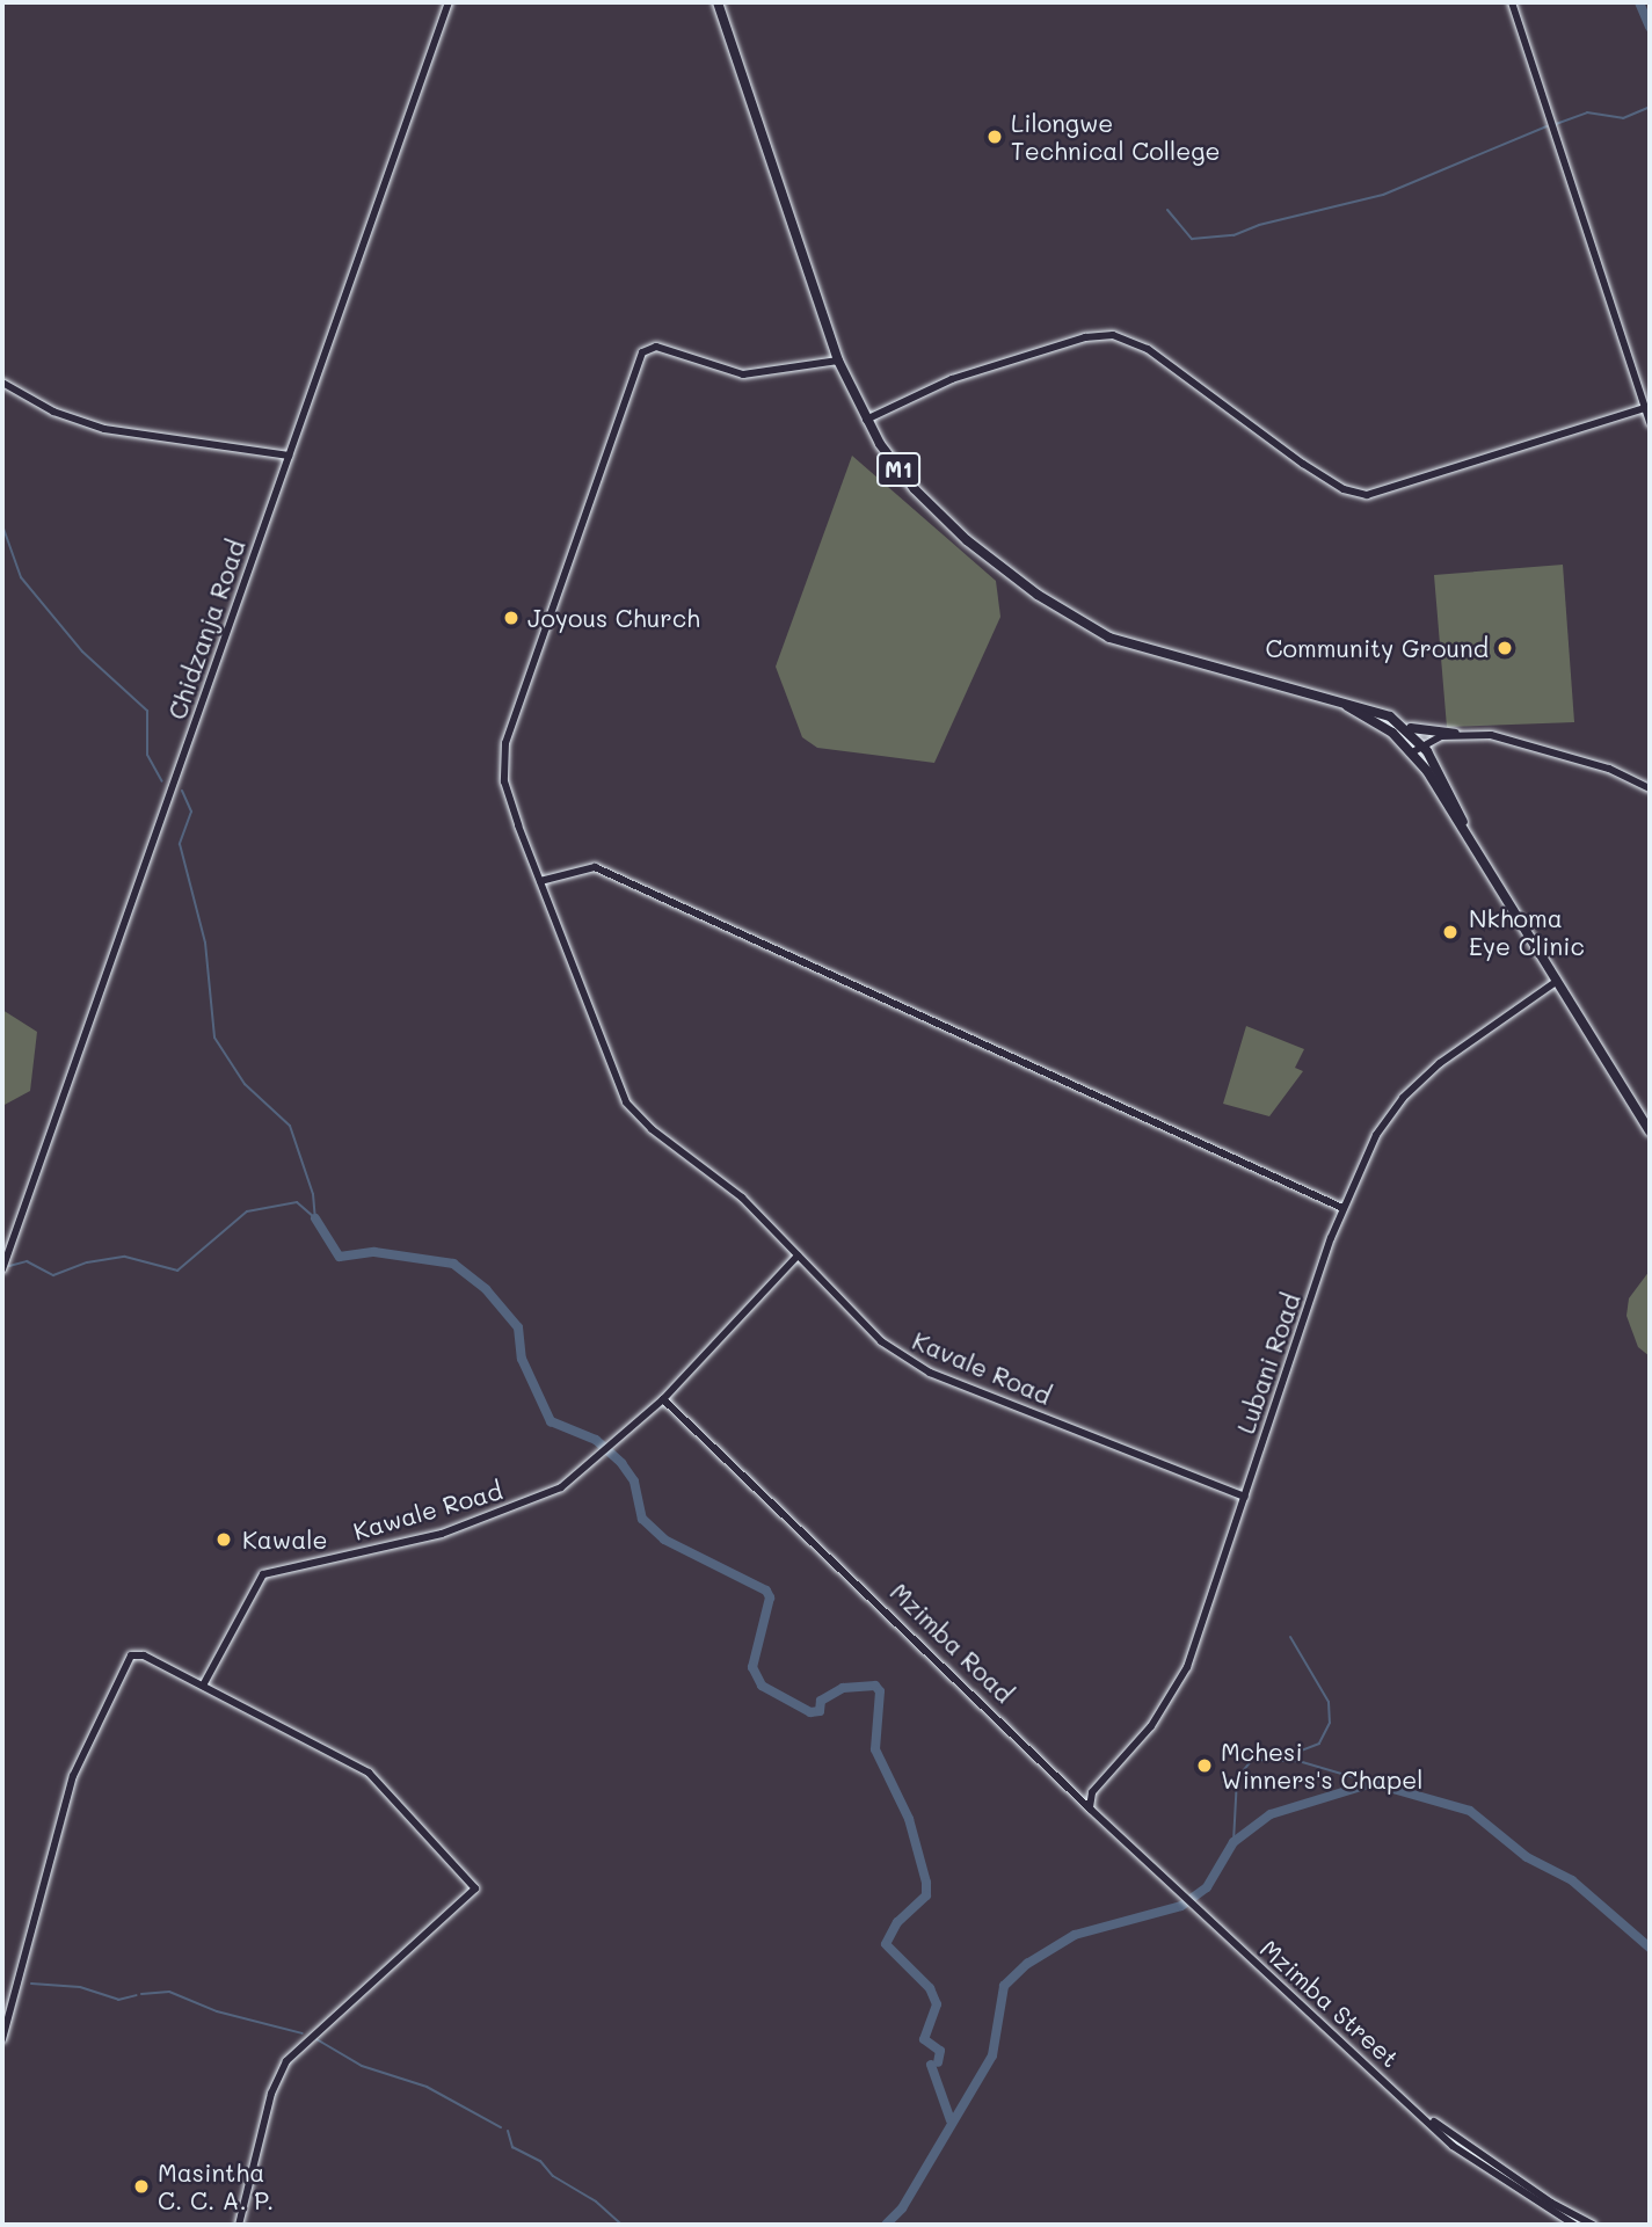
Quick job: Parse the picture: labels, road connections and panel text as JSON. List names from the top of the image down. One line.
{"streets":{"highway":["M1"],"street":["Chidzanja Road","Lubani Road","Kavale Road","Kawale Road","Mzimba Road","Mzimba Street"]},"crossings":[["M1","Lubani Road"],["M1","Kavale Road"],["Lubani Road","Kavale Road"],["Lubani Road","Mzimba Road"],["Kawale Road","Mzimba Road"],["Mzimba Road","Mzimba Street"]],"places":["Lilongwe Technical College","Joyous Church","Community Ground","Nkhoma Eye Clinic","Kawale","Mchesi Winners's Chapel","Masintha C. C. A. P."]}
